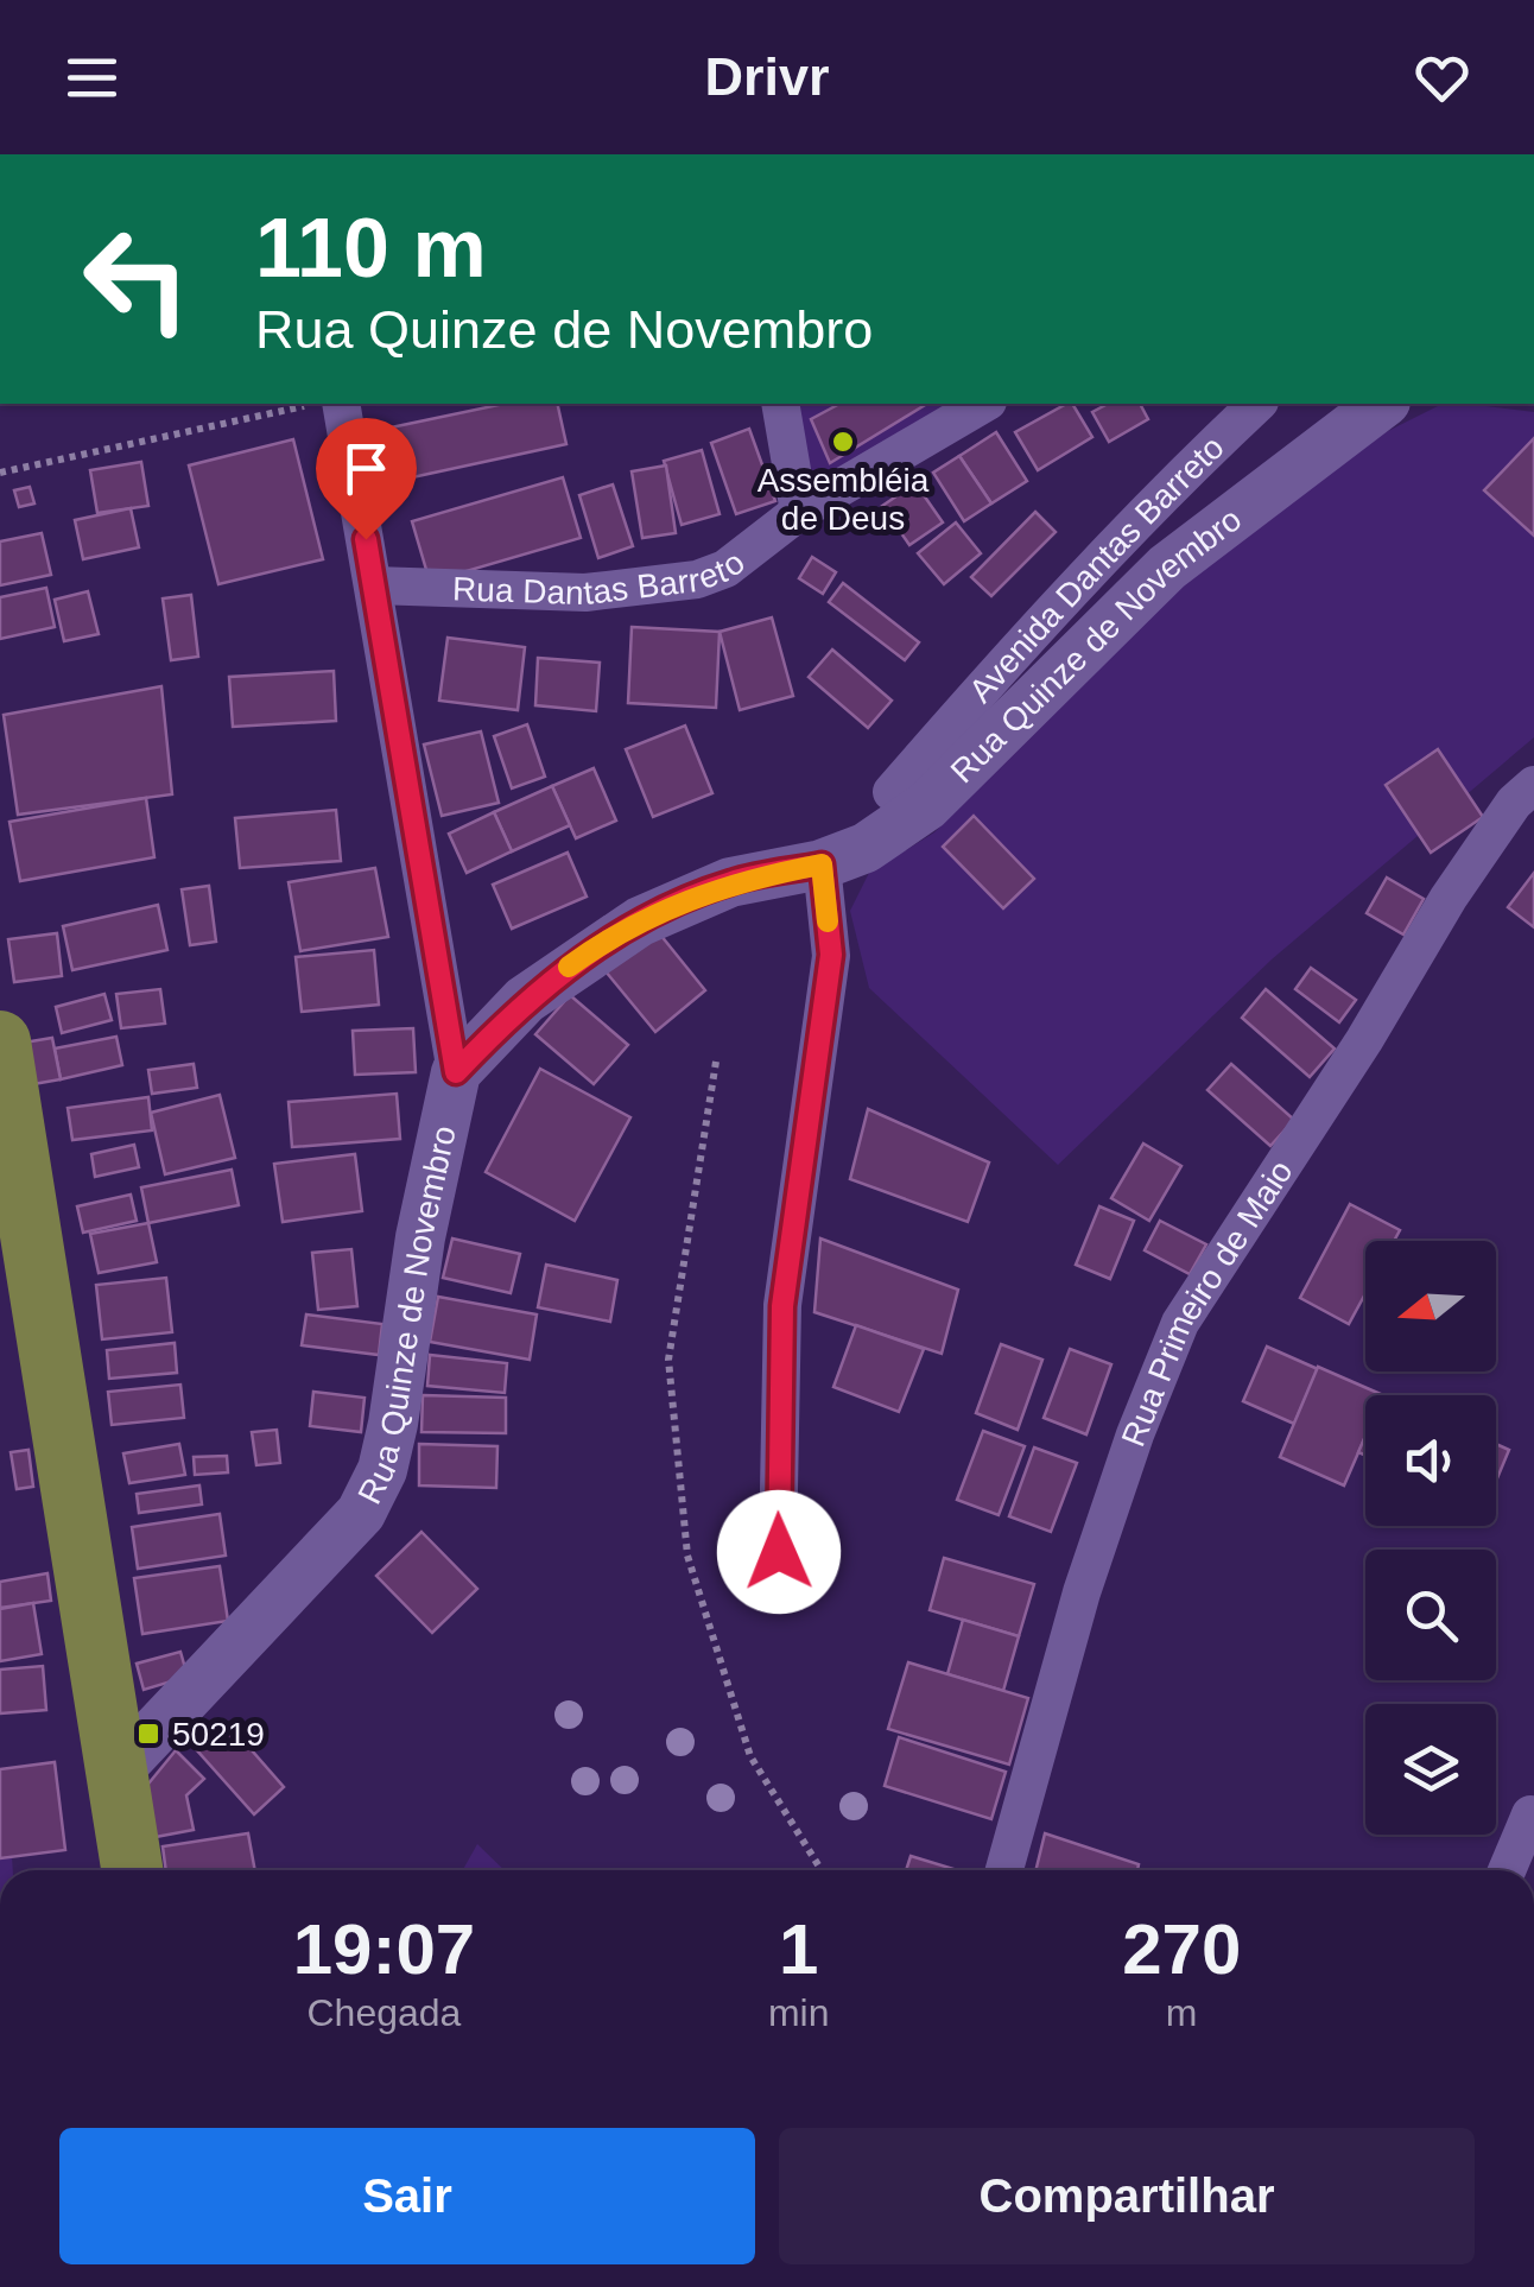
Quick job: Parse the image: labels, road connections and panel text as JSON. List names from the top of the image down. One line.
{"streets":{"street":["Rua Dantas Barreto","Avenida Dantas Barreto","Rua Quinze de Novembro","Rua Primeiro de Maio"]},"places":{"other":["Assembléia de Deus"],"transit":["50219"]},"north":"left","page":{"header":"Drivr","turn":["110 m","Rua Quinze de Novembro"],"eta":["19:07","Chegada","1","min","270","m"],"buttons":["Sair","Compartilhar"]}}
